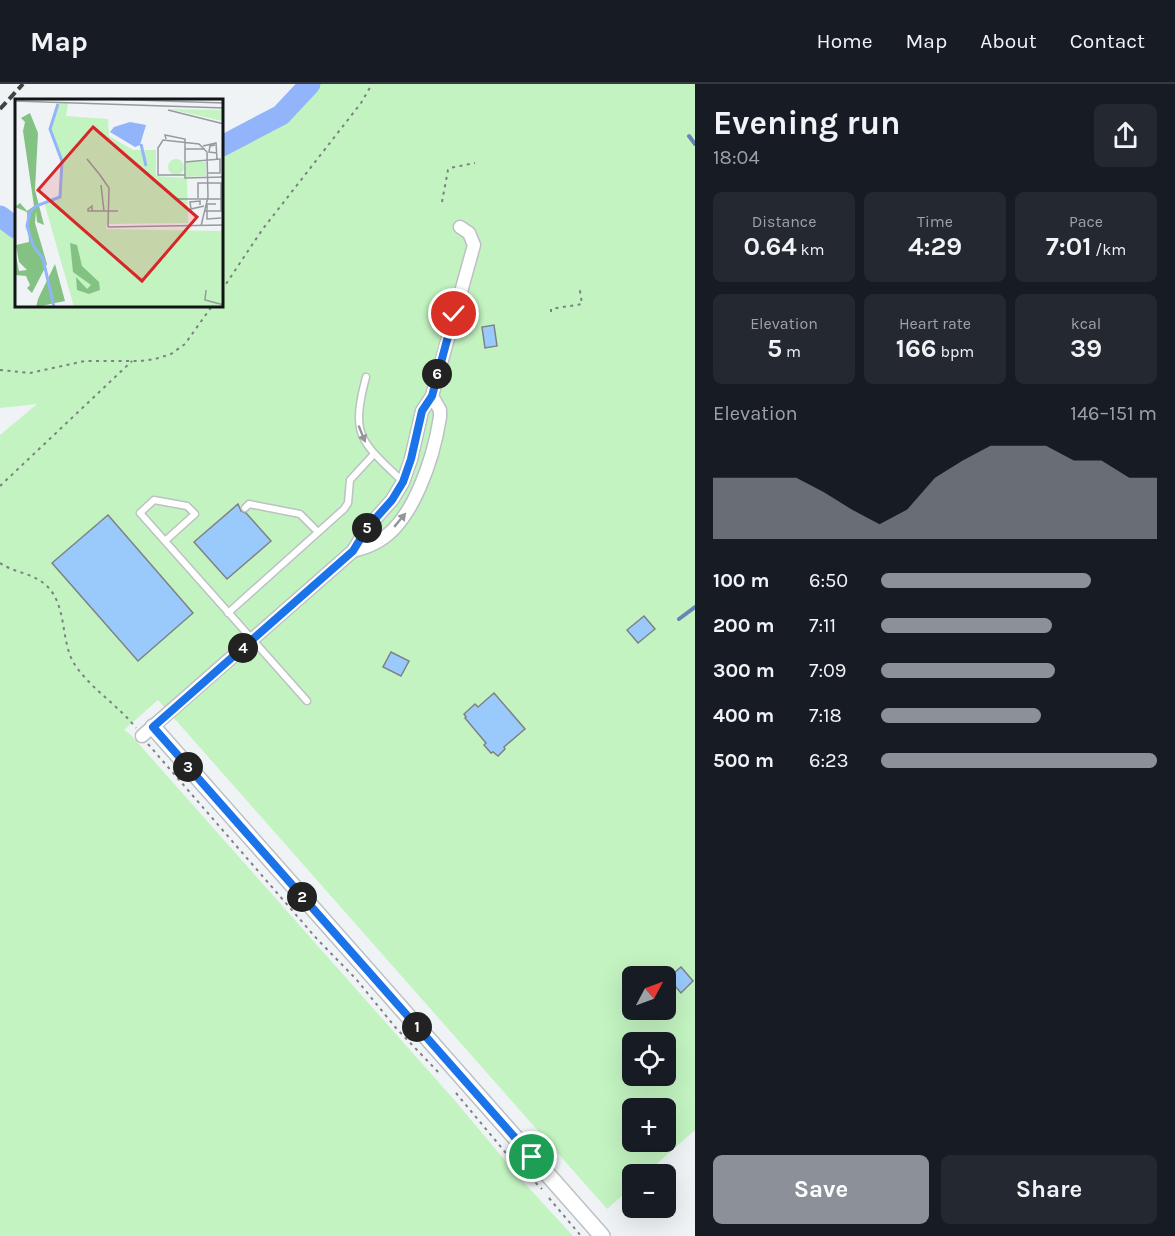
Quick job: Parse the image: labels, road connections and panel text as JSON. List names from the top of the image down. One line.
{"north":"top right","page":{"header":"Map","nav":["Home","Map","About","Contact"],"heading":["Evening run","18:04"],"stats":[["Distance","0.64 km"],["Time","4:29"],["Pace","7:01 /km"],["Elevation","5 m"],["Heart rate","166 bpm"],["kcal","39"]],"pins":["6","5","4","3","2","1"],"chart":["Elevation","146–151 m"],"list":[{"name":"100 m","note":"6:50"},{"name":"200 m","note":"7:11"},{"name":"300 m","note":"7:09"},{"name":"400 m","note":"7:18"},{"name":"500 m","note":"6:23"}],"map_buttons":["+","−"],"buttons":["Save","Share"]}}
